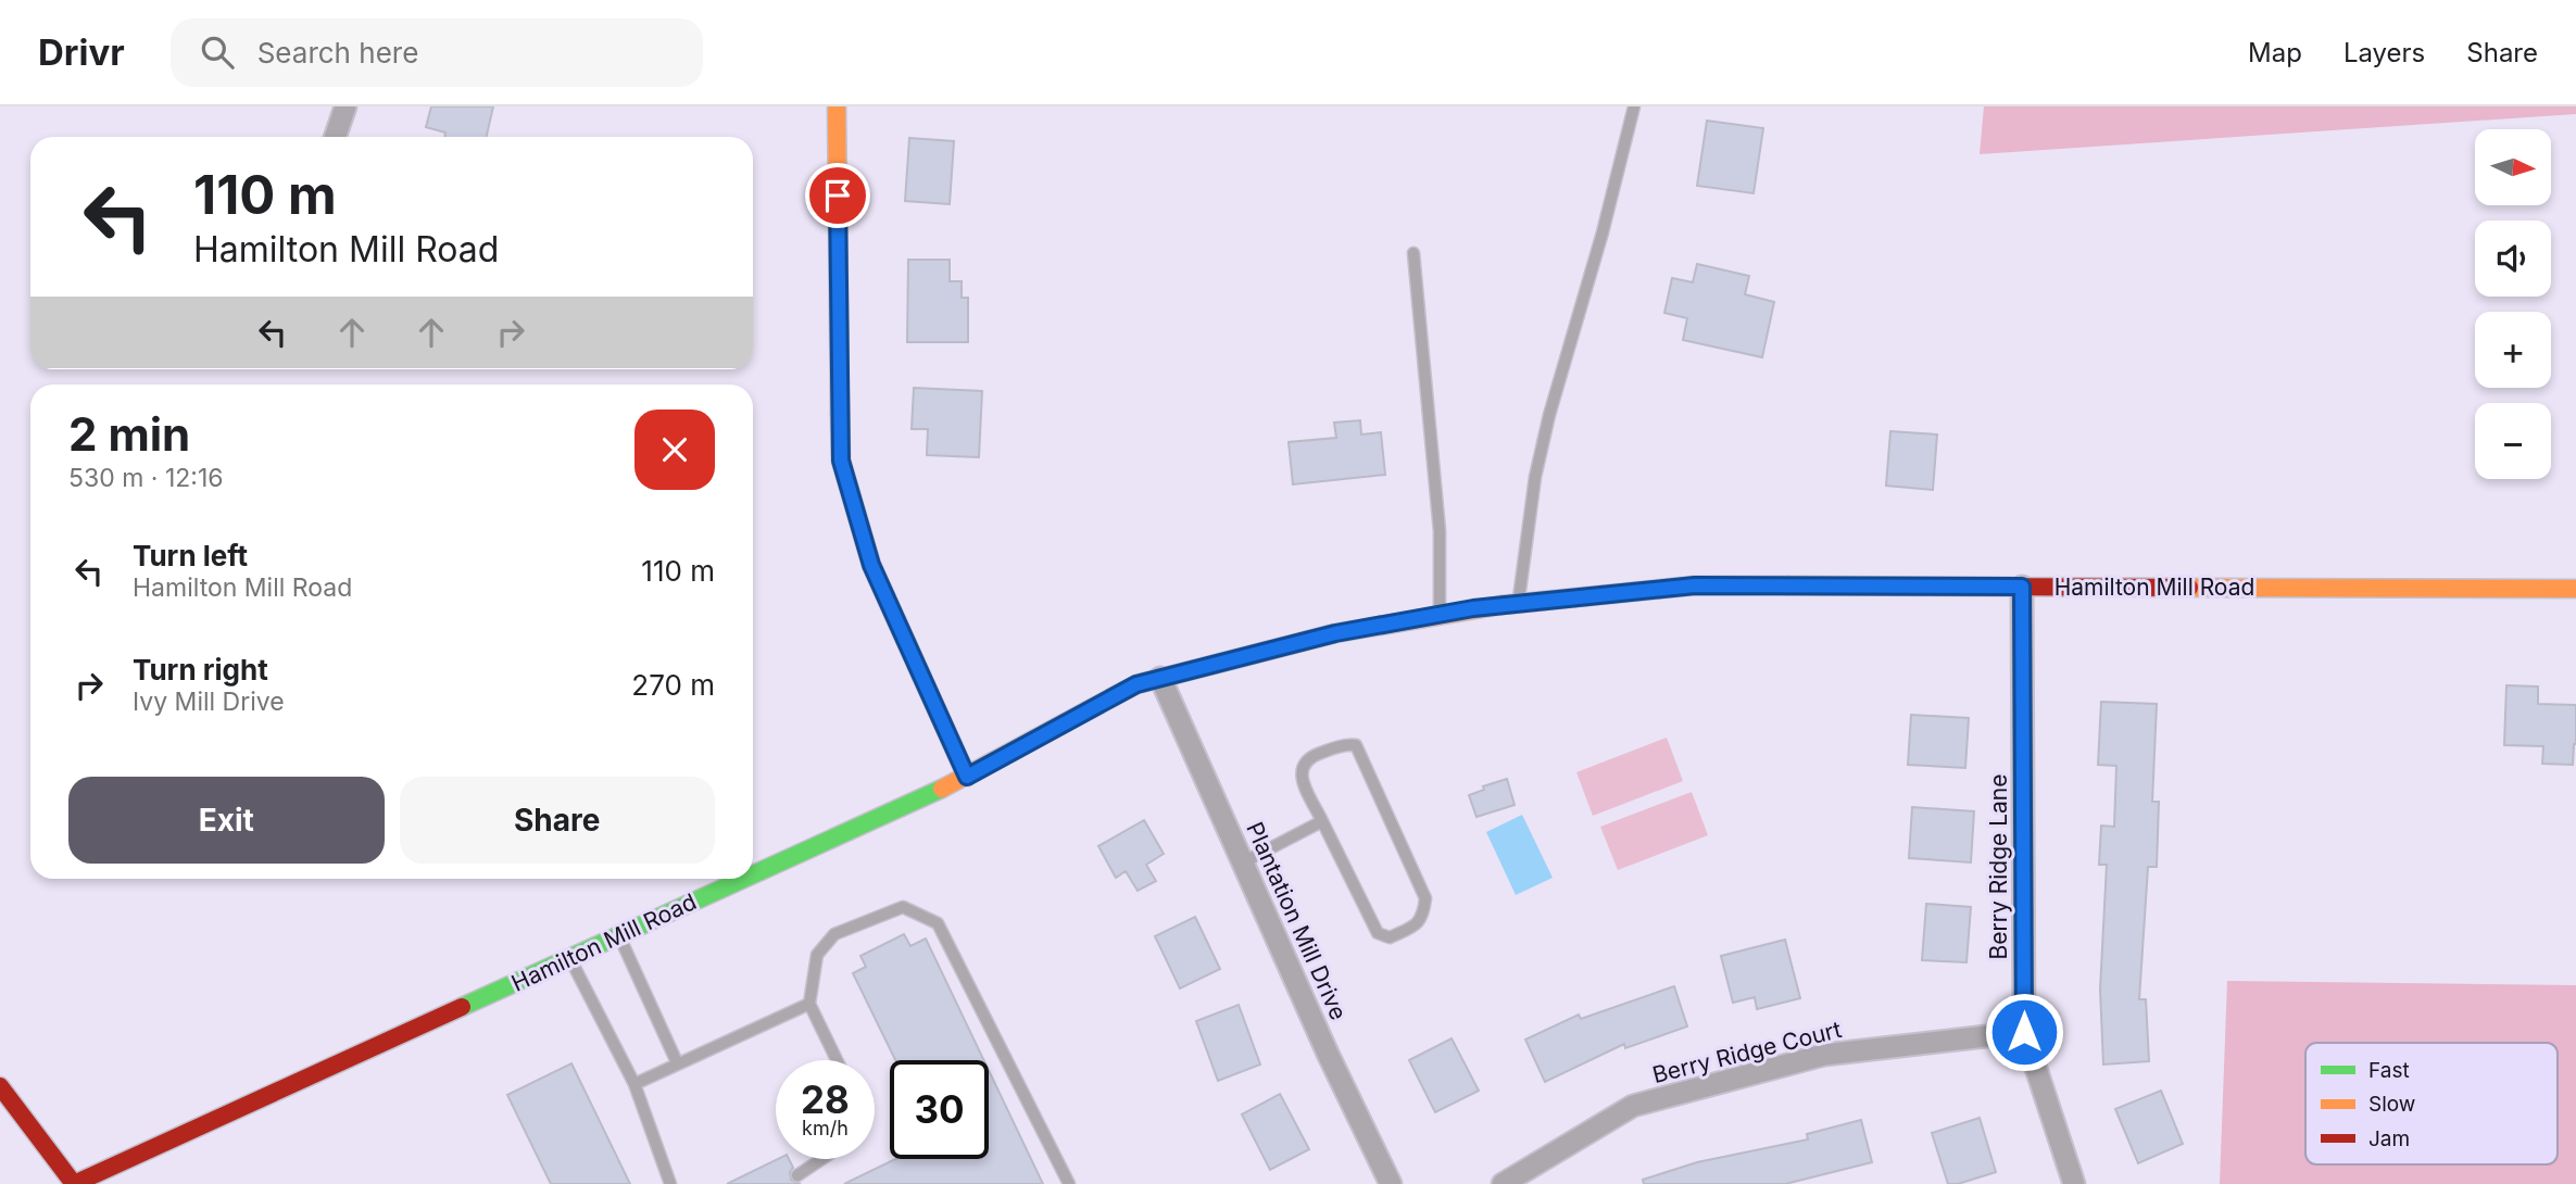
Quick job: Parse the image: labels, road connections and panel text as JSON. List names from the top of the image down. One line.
{"streets":{"main road":["Hamilton Mill Road"],"street":["Berry Ridge Lane","Plantation Mill Drive","Berry Ridge Court"]},"crossings":[["Hamilton Mill Road","Berry Ridge Lane"],["Hamilton Mill Road","Plantation Mill Drive"],["Berry Ridge Lane","Berry Ridge Court"]],"legend":["Fast","Slow","Jam"],"north":"right","page":{"header":"Drivr","search":"Search here","nav":["Map","Layers","Share"],"map_buttons":["+","−"],"turn":["110 m","Hamilton Mill Road"],"heading":["2 min","530 m · 12:16"],"list":[{"name":"Turn left","note":"Hamilton Mill Road","value":"110 m"},{"name":"Turn right","note":"Ivy Mill Drive","value":"270 m"}],"buttons":["Exit","Share"],"speed":"28 km/h","limit":"30"}}
